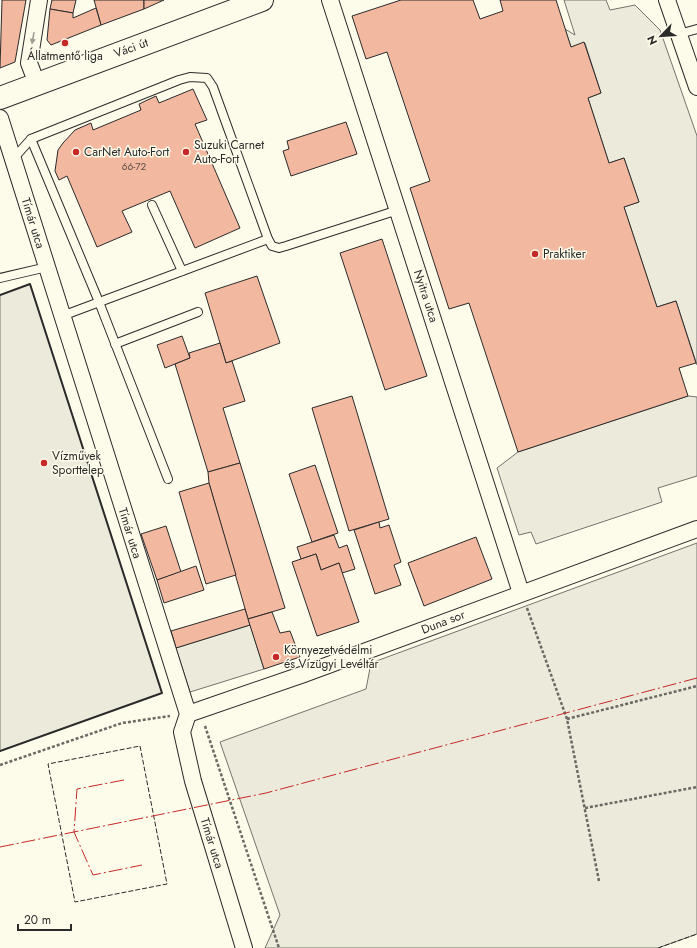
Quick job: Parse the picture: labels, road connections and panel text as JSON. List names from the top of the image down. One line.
{"streets":{"main road":["Váci út"],"street":["Tímár utca","Nyitra utca","Duna sor"]},"crossings":[["Tímár utca","Duna sor"],["Nyitra utca","Duna sor"]],"places":["Állatmentő liga","CarNet Auto-Fort","Suzuki Carnet Auto-Fort","Praktiker","Vízművek Sporttelep","Környezetvédelmi és Vízügyi Levéltár"],"house_numbers":["66-72"],"scale_bar":"20 m","north":"bottom left"}
